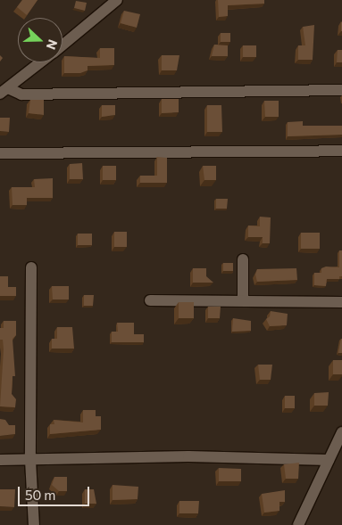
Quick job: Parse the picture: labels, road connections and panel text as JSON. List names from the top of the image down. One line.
{"scale_bar":"50 m","north":"right"}
